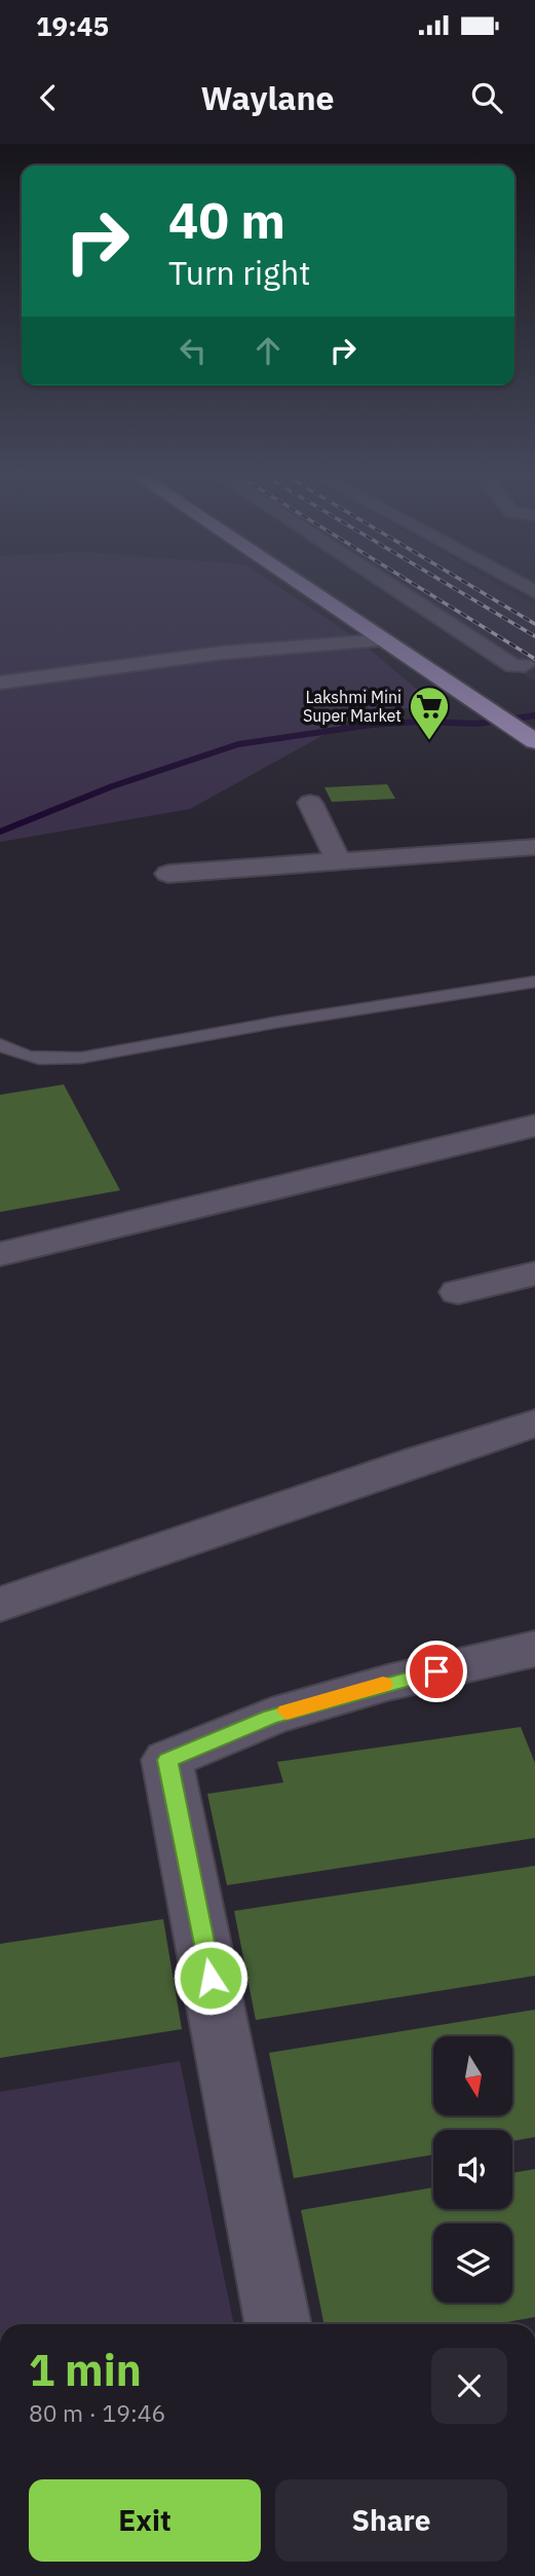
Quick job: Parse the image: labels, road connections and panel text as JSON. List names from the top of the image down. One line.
{"places":{"supermarket":["Lakshmi Mini Super Market"]},"north":"bottom","page":{"status":"19:45","header":"Waylane","turn":["40 m","Turn right"],"heading":["1 min","80 m · 19:46"],"buttons":["Exit","Share"]}}
